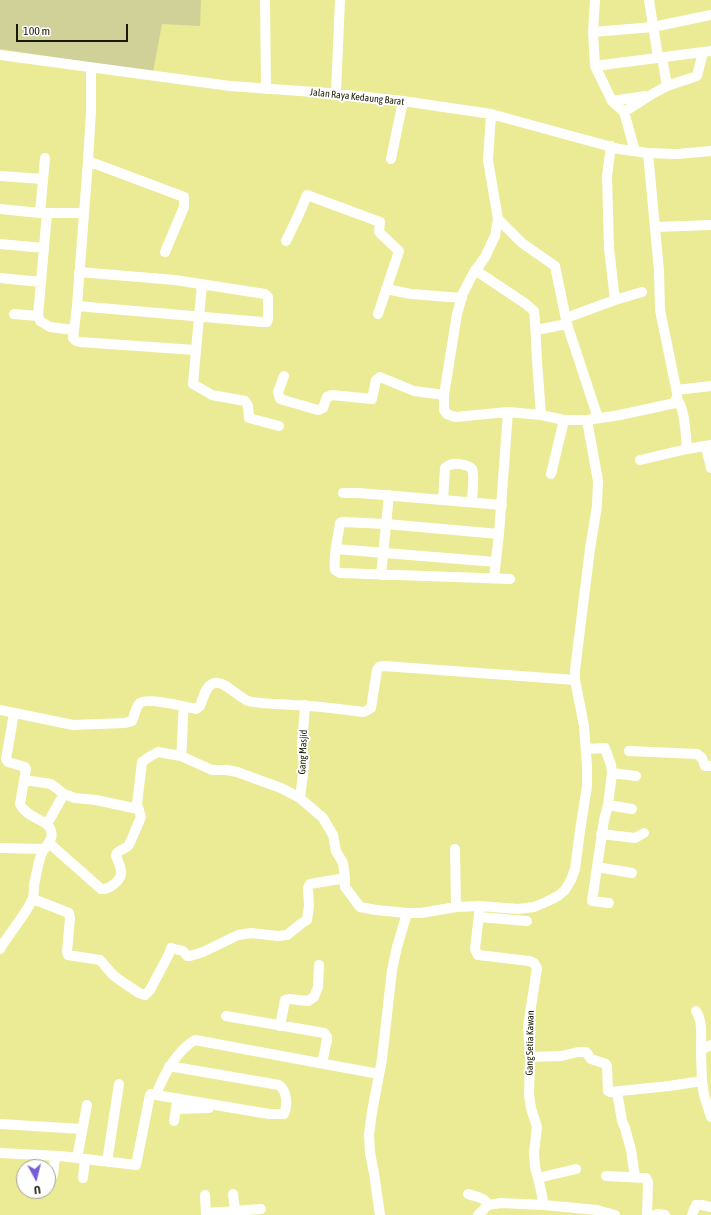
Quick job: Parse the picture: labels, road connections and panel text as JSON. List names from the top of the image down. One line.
{"streets":{"street":["Jalan Raya Kedaung Barat","Gang Masjid","Gang Setia Kawan"]},"scale_bar":"100 m","north":"bottom"}
